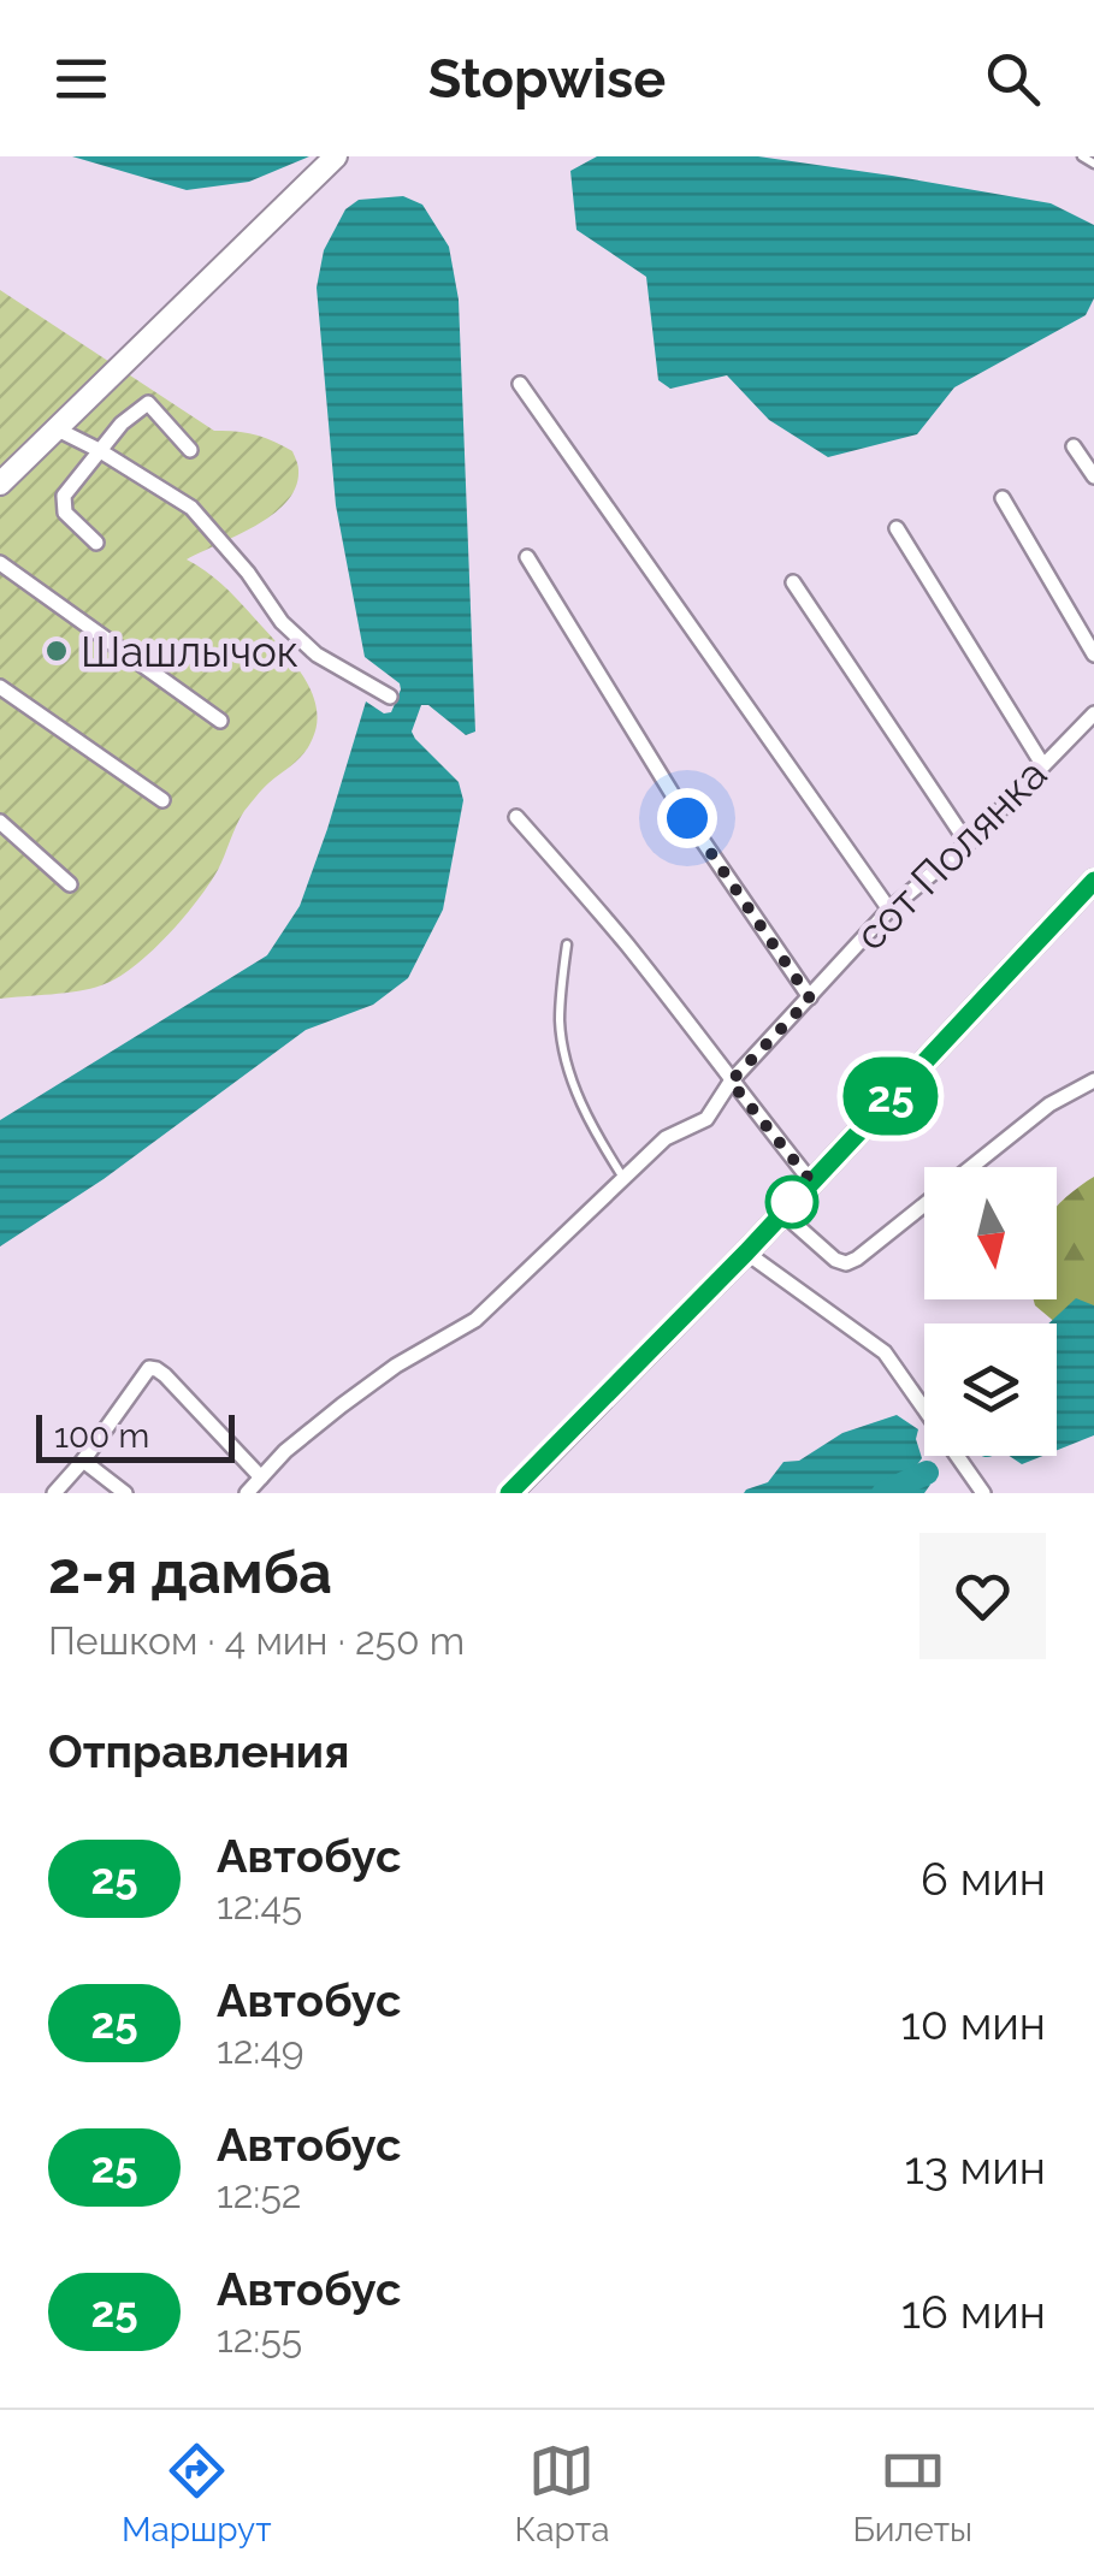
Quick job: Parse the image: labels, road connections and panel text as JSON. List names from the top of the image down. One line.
{"streets":{"street":["сот Полянка"]},"places":["Шашлычок"],"lines":["bus line 25"],"scale_bar":"100 m","north":"bottom","page":{"header":"Stopwise","on_map":"25","scale":"100 m","heading":[["2-я дамба","Пешком · 4 мин · 250 m"],"Отправления"],"list":[{"mark":"25","name":"Автобус","note":"12:45","value":"6 мин"},{"mark":"25","name":"Автобус","note":"12:49","value":"10 мин"},{"mark":"25","name":"Автобус","note":"12:52","value":"13 мин"},{"mark":"25","name":"Автобус","note":"12:55","value":"16 мин"}],"tabs":["Маршрут","Карта","Билеты"]}}
